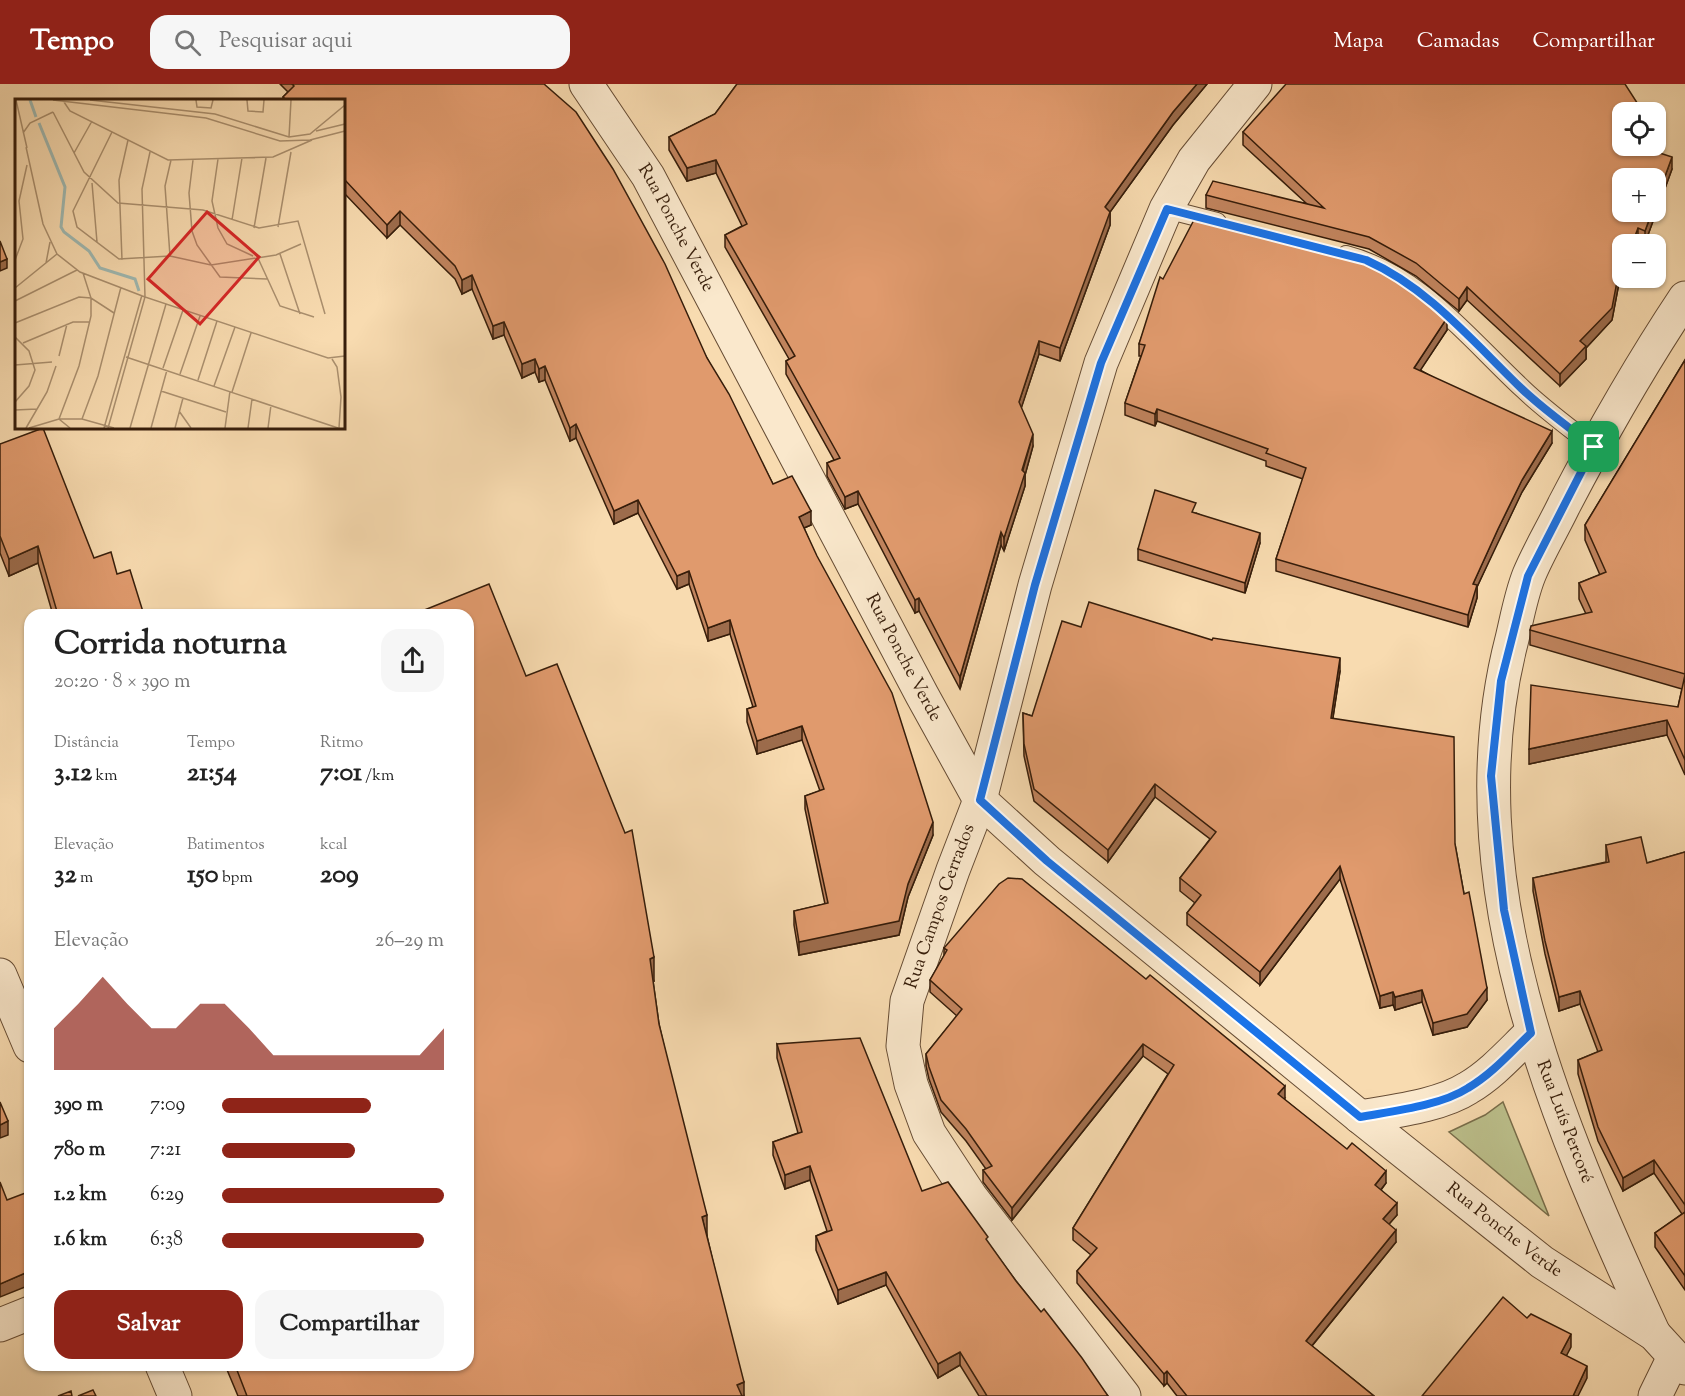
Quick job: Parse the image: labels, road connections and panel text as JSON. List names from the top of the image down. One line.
{"streets":{"street":["Rua Ponche Verde","Rua Campos Cerrados","Rua Luís Percoré"]},"crossings":[["Rua Ponche Verde","Rua Campos Cerrados"],["Rua Ponche Verde","Rua Luís Percoré"]],"page":{"header":"Tempo","search":"Pesquisar aqui","nav":["Mapa","Camadas","Compartilhar"],"map_buttons":["+","−"],"heading":["Corrida noturna","20:20 · 8 × 390 m"],"stats":[["Distância","3.12 km"],["Tempo","21:54"],["Ritmo","7:01 /km"],["Elevação","32 m"],["Batimentos","150 bpm"],["kcal","209"]],"chart":["Elevação","26–29 m"],"list":[{"name":"390 m","note":"7:09"},{"name":"780 m","note":"7:21"},{"name":"1.2 km","note":"6:29"},{"name":"1.6 km","note":"6:38"}],"buttons":["Salvar","Compartilhar"]}}
